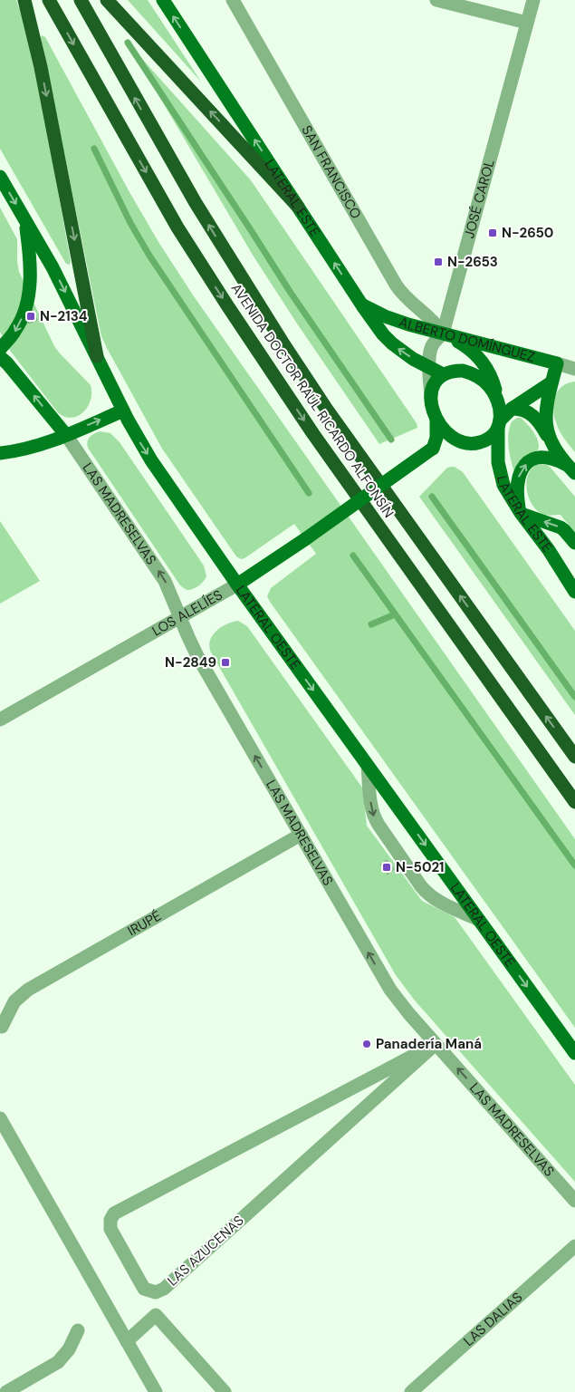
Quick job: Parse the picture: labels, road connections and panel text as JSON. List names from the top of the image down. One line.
{"streets":{"highway":["AVENIDA DOCTOR RAÚL RICARDO ALFONSÍN"],"main road":["LATERAL ESTE","ALBERTO DOMÍNGUEZ","LOS ALELÍES","LATERAL OESTE"],"street":["SAN FRANCISCO","JOSÉ CAROL","LAS MADRESELVAS","IRUPÉ","LAS AZUCENAS","LAS DALIAS"]},"crossings":[["SAN FRANCISCO","JOSÉ CAROL"],["SAN FRANCISCO","ALBERTO DOMÍNGUEZ"],["LATERAL ESTE","JOSÉ CAROL"],["LATERAL ESTE","ALBERTO DOMÍNGUEZ"],["LATERAL ESTE","LOS ALELÍES"],["JOSÉ CAROL","ALBERTO DOMÍNGUEZ"],["JOSÉ CAROL","LOS ALELÍES"],["LAS MADRESELVAS","LOS ALELÍES"],["LAS MADRESELVAS","IRUPÉ"],["LAS MADRESELVAS","LAS AZUCENAS"],["LOS ALELÍES","LATERAL OESTE"]],"one_way":["LATERAL ESTE","LAS MADRESELVAS","LATERAL OESTE"],"places":{"transit":["N-2650","N-2653","N-2134","N-2849","N-5021"],"other":["Panadería Maná"]}}
